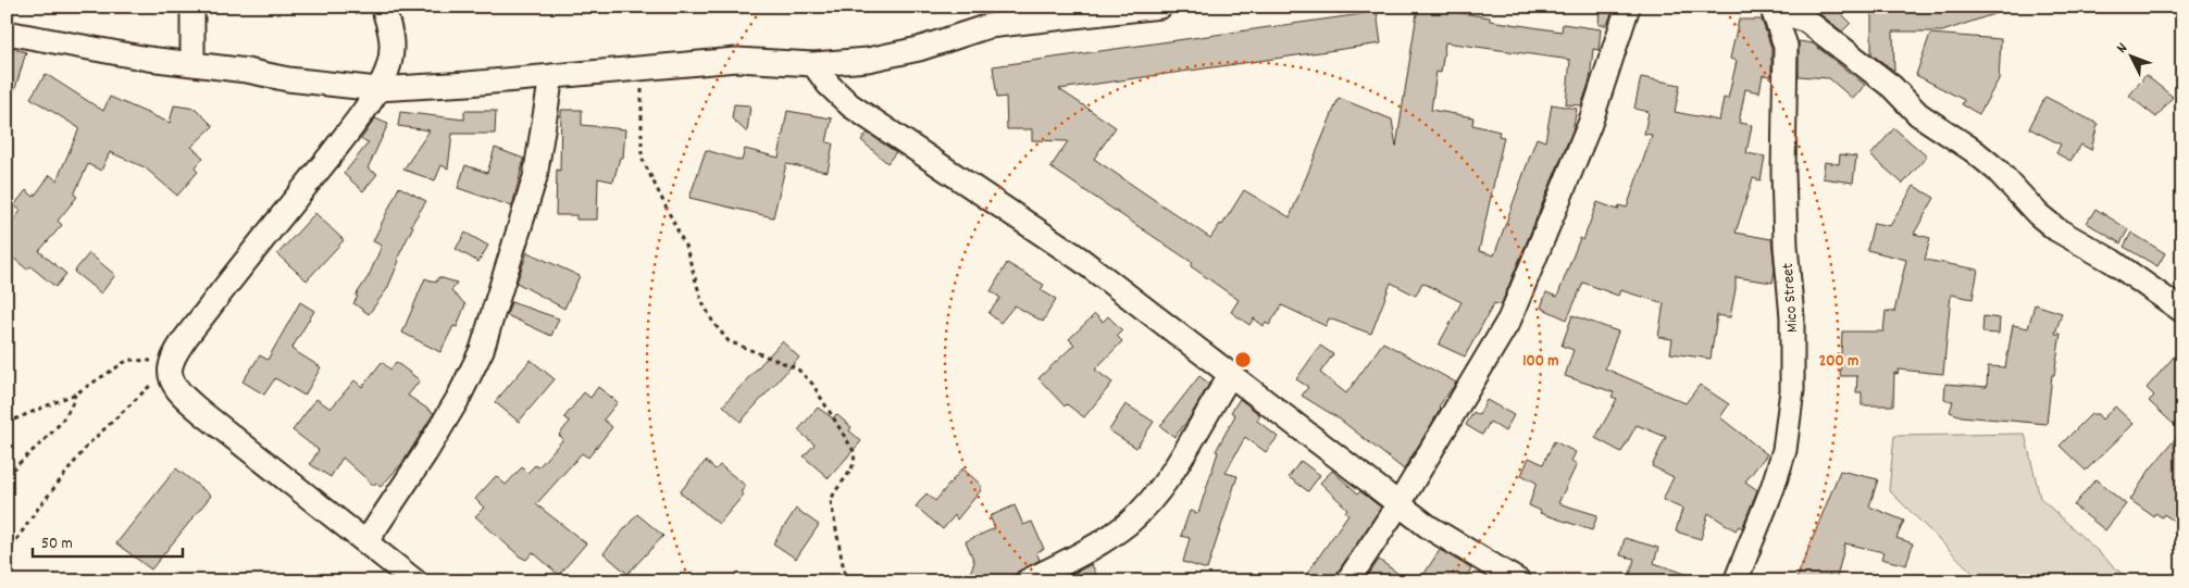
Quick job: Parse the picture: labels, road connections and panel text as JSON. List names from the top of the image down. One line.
{"streets":{"street":["Mico Street"]},"scale_bar":"50 m","north":"top left","rings":["100 m","200 m"]}
